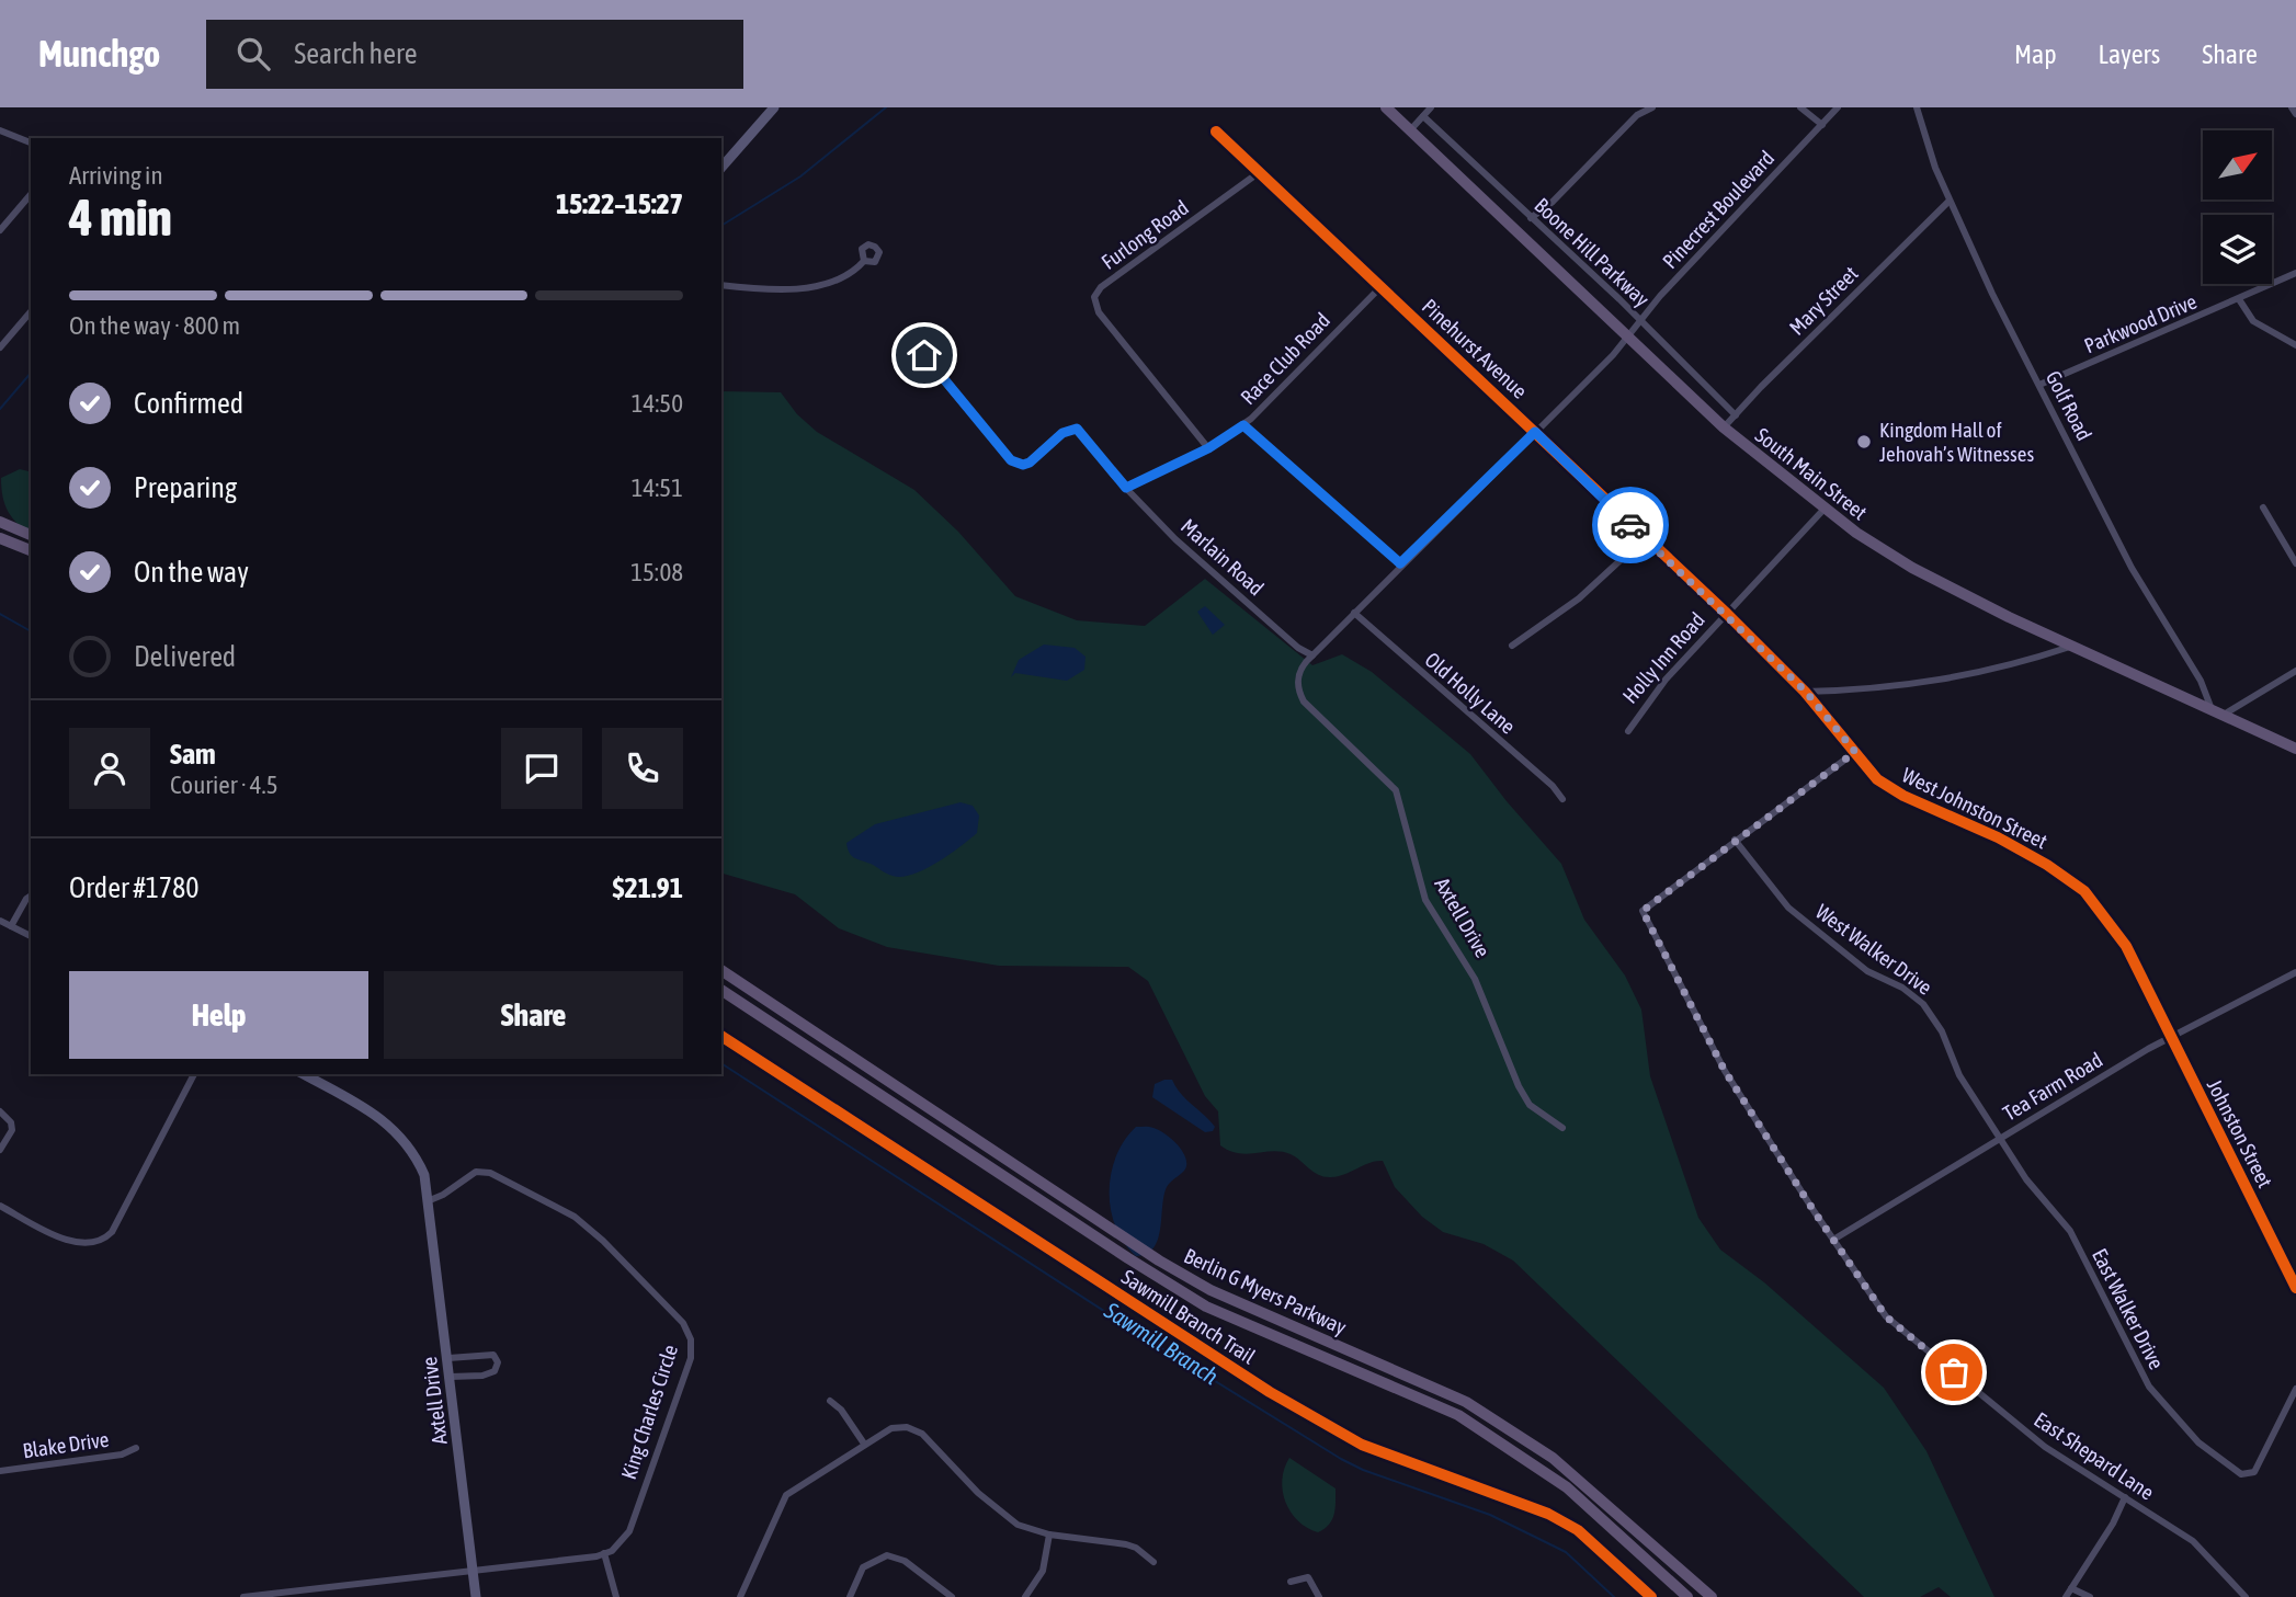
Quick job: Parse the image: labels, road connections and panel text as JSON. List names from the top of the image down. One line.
{"streets":{"main road":["South Main Street","Berlin G Myers Parkway"],"street":["Pinecrest Boulevard","Furlong Road","Boone Hill Parkway","Mary Street","Parkwood Drive","Pinehurst Avenue","Race Club Road","Golf Road","Marlain Road","Holly Inn Road","Old Holly Lane","West Johnston Street","Axtell Drive","West Walker Drive","Tea Farm Road","Johnston Street","East Walker Drive","King Charles Circle","Blake Drive","East Shepard Lane"],"cycle path":["Sawmill Branch Trail"]},"crossings":[["Pinecrest Boulevard","Boone Hill Parkway"],["Pinecrest Boulevard","Pinehurst Avenue"],["Pinecrest Boulevard","South Main Street"],["Pinecrest Boulevard","Marlain Road"],["Pinecrest Boulevard","Old Holly Lane"],["Pinecrest Boulevard","Axtell Drive"],["Furlong Road","Pinehurst Avenue"],["Furlong Road","Race Club Road"],["Boone Hill Parkway","Mary Street"],["Mary Street","Golf Road"],["Mary Street","South Main Street"],["Parkwood Drive","Golf Road"],["Pinehurst Avenue","Race Club Road"],["Pinehurst Avenue","Holly Inn Road"],["Pinehurst Avenue","West Johnston Street"],["Race Club Road","Marlain Road"],["Golf Road","South Main Street"],["South Main Street","Holly Inn Road"],["Marlain Road","Axtell Drive"],["West Johnston Street","Tea Farm Road"],["West Johnston Street","Johnston Street"],["Axtell Drive","King Charles Circle"],["West Walker Drive","Tea Farm Road"],["West Walker Drive","East Walker Drive"],["West Walker Drive","East Shepard Lane"],["Tea Farm Road","Johnston Street"],["Tea Farm Road","East Walker Drive"],["Tea Farm Road","East Shepard Lane"]],"water":["Sawmill Branch"],"places":["Kingdom Hall of Jehovah’s Witnesses"],"north":"top right","page":{"header":"Munchgo","search":"Search here","nav":["Map","Layers","Share"],"heading":["4 min","Arriving in","15:22–15:27"],"panel":["Sam","Courier · 4.5","Order #1780","$21.91"],"bar":"On the way · 800 m","list":[["Confirmed","14:50"],["Preparing","14:51"],["On the way","15:08"],"Delivered"],"buttons":["Help","Share"]}}
